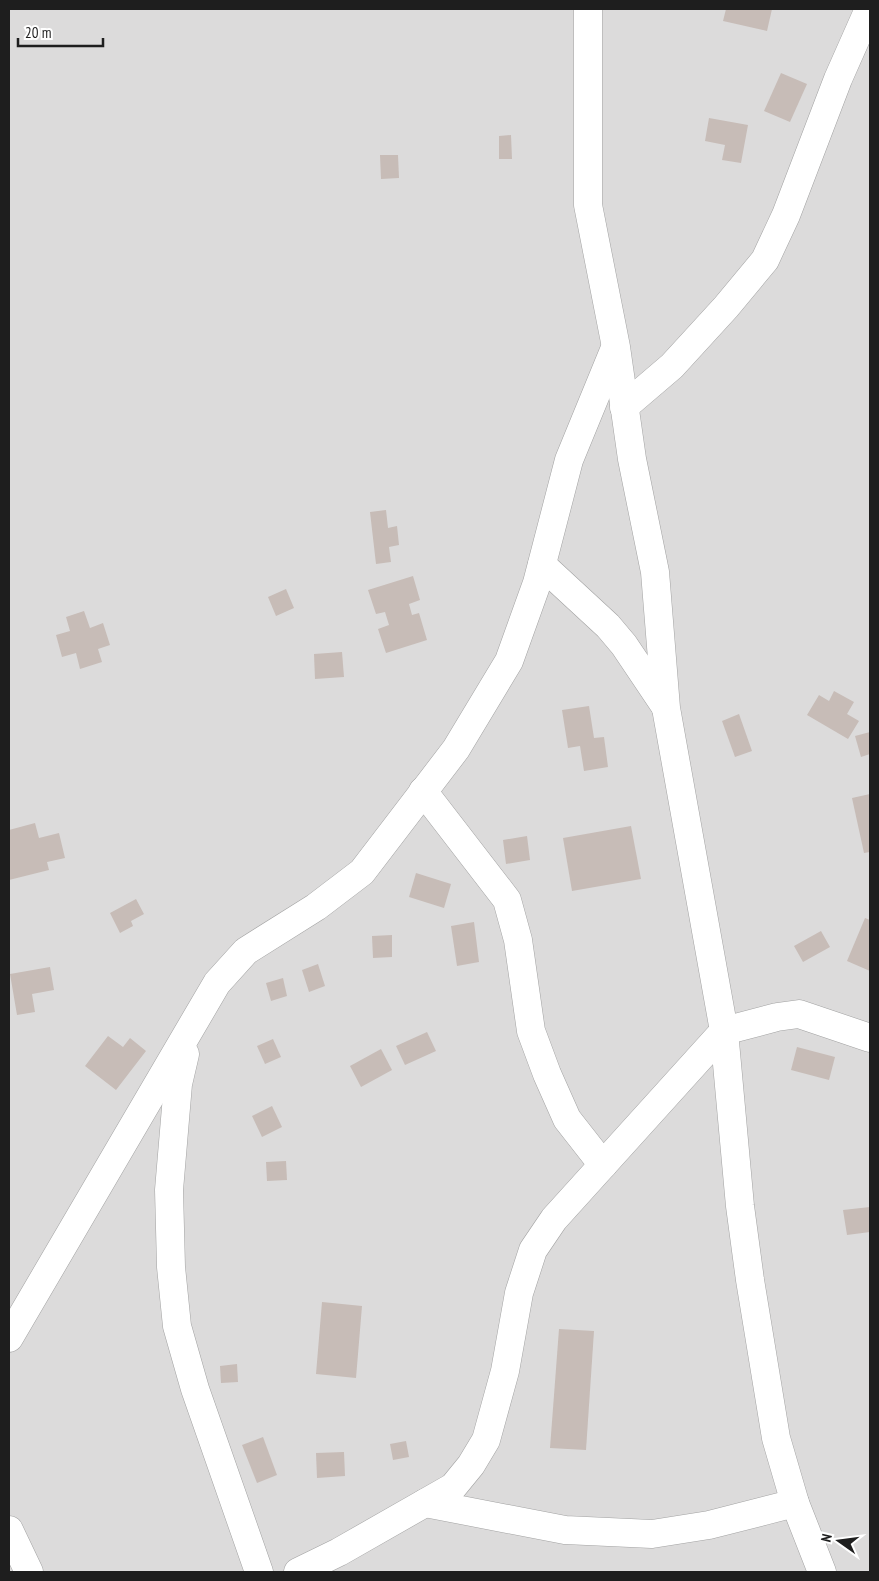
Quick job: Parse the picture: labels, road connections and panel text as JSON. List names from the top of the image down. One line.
{"scale_bar":"20 m","north":"left"}
